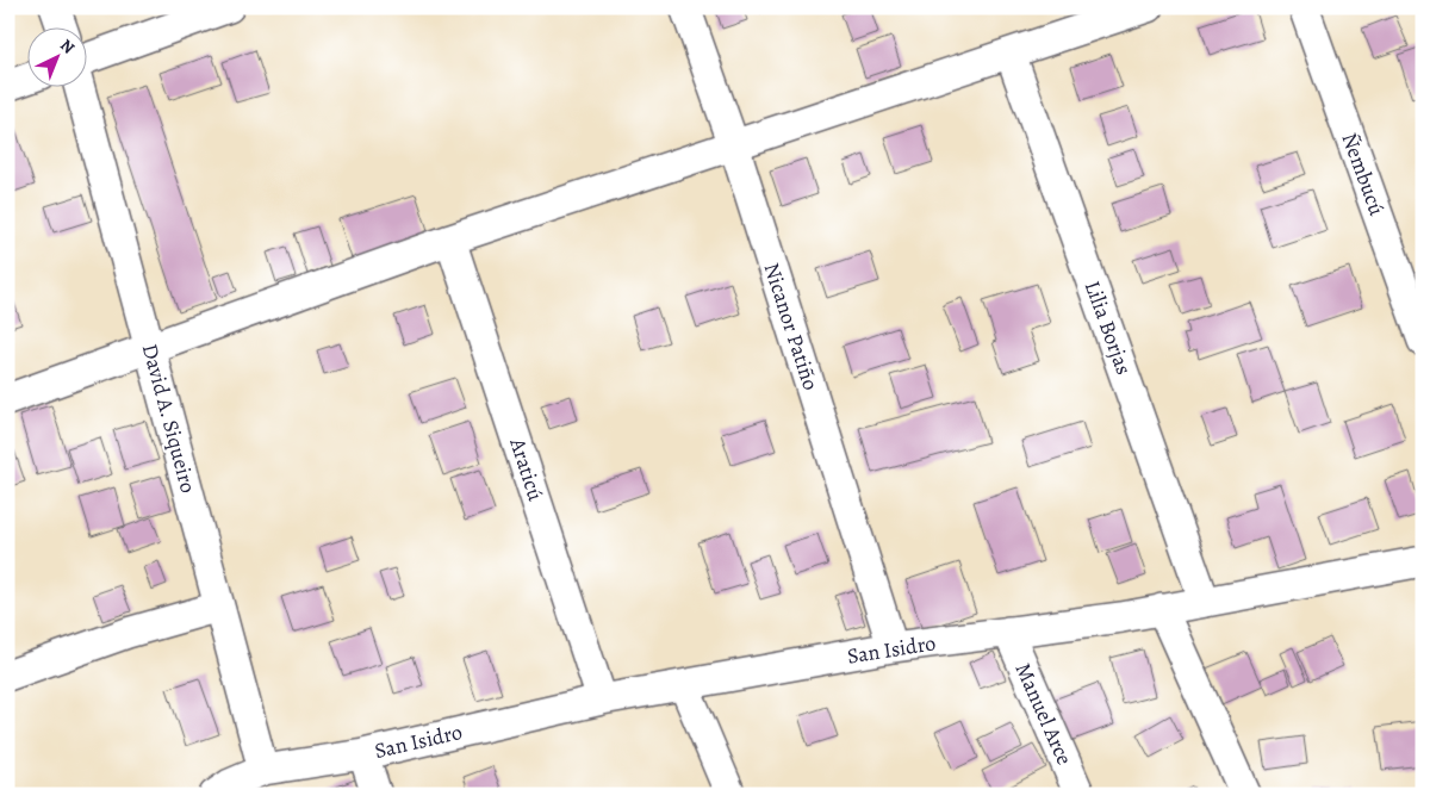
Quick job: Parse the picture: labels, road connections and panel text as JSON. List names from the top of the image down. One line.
{"streets":{"street":["Ñembucú","Nicanor Patiño","Lilia Borjas","David A. Siqueiro","Araticú","San Isidro","Manuel Arce"]},"crossings":[["Nicanor Patiño","San Isidro"],["Lilia Borjas","San Isidro"],["David A. Siqueiro","San Isidro"],["Araticú","San Isidro"],["San Isidro","Manuel Arce"]],"north":"top right"}
